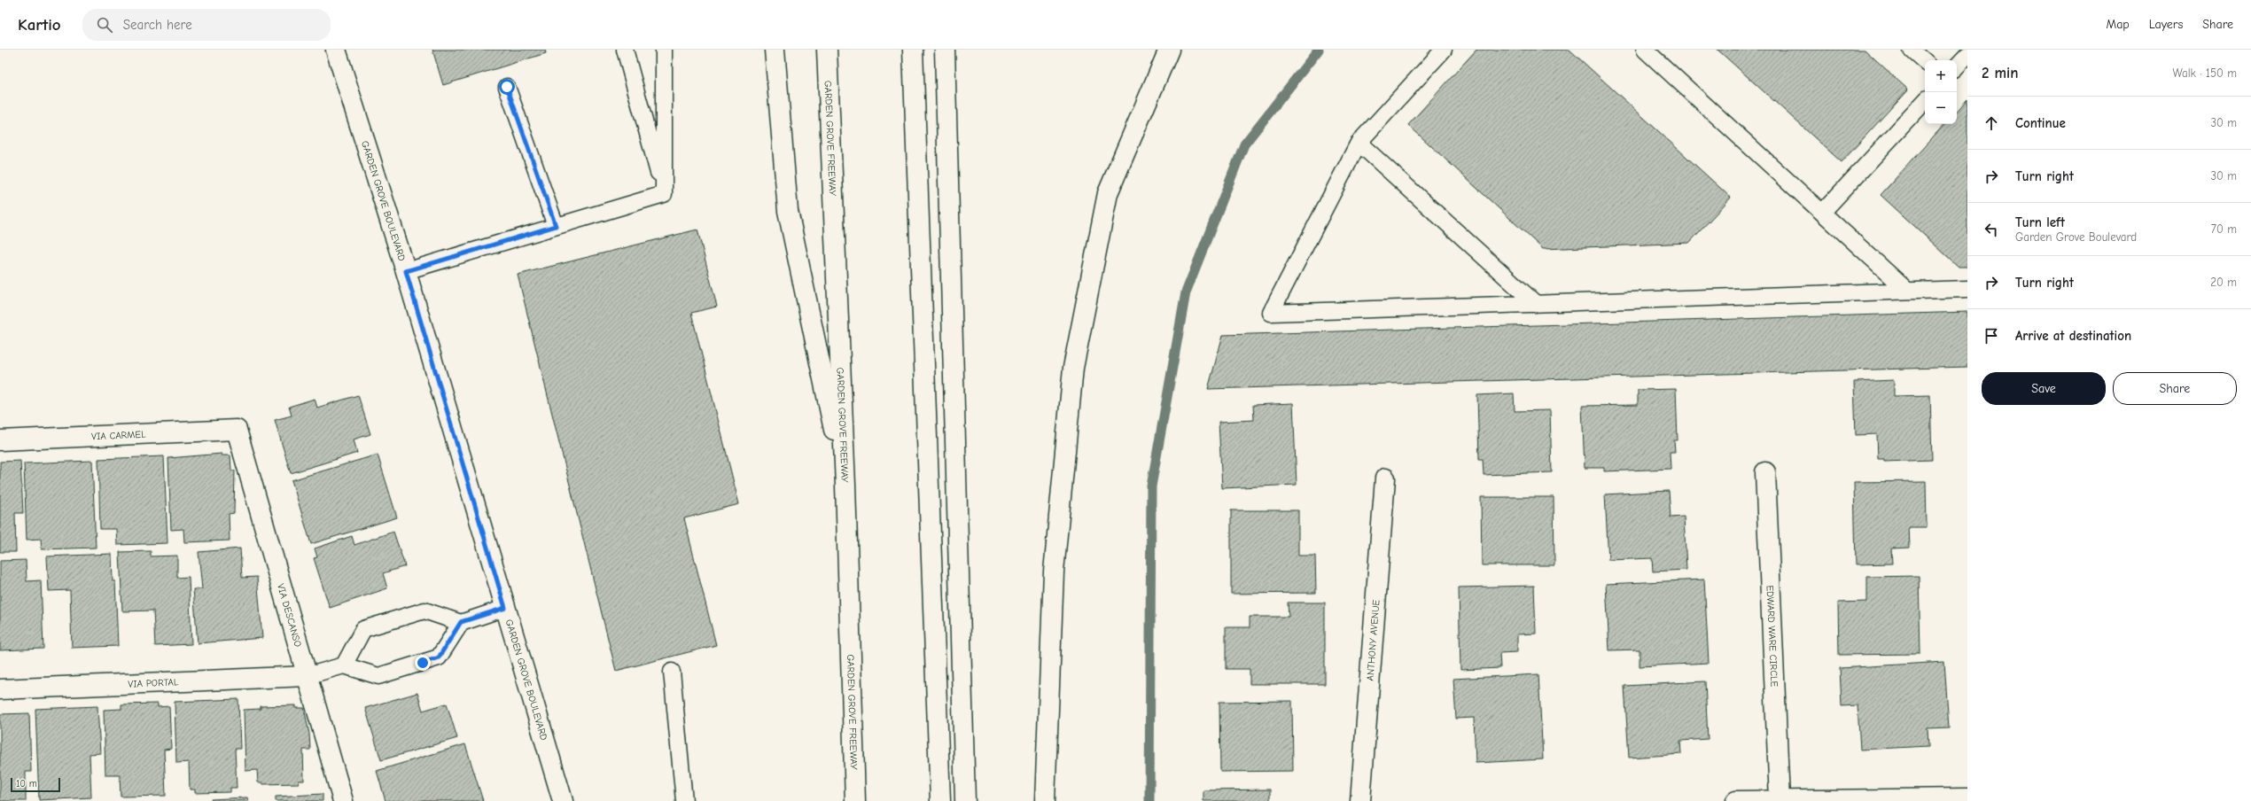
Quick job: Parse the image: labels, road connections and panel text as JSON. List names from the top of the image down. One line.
{"streets":{"main road":["GARDEN GROVE FREEWAY","GARDEN GROVE BOULEVARD","VIA CARMEL","VIA DESCANSO","EDWARD WARE CIRCLE","ANTHONY AVENUE","VIA PORTAL"]},"crossings":[["VIA CARMEL","VIA DESCANSO"],["VIA DESCANSO","VIA PORTAL"]],"scale_bar":"10 m","page":{"header":"Kartio","search":"Search here","nav":["Map","Layers","Share"],"heading":["2 min","Walk · 150 m"],"map_buttons":["+","−"],"list":[["Continue","30 m"],["Turn right","30 m"],["Turn left","Garden Grove Boulevard","70 m"],["Turn right","20 m"],"Arrive at destination"],"buttons":["Save","Share"],"scale":"10 m"}}
